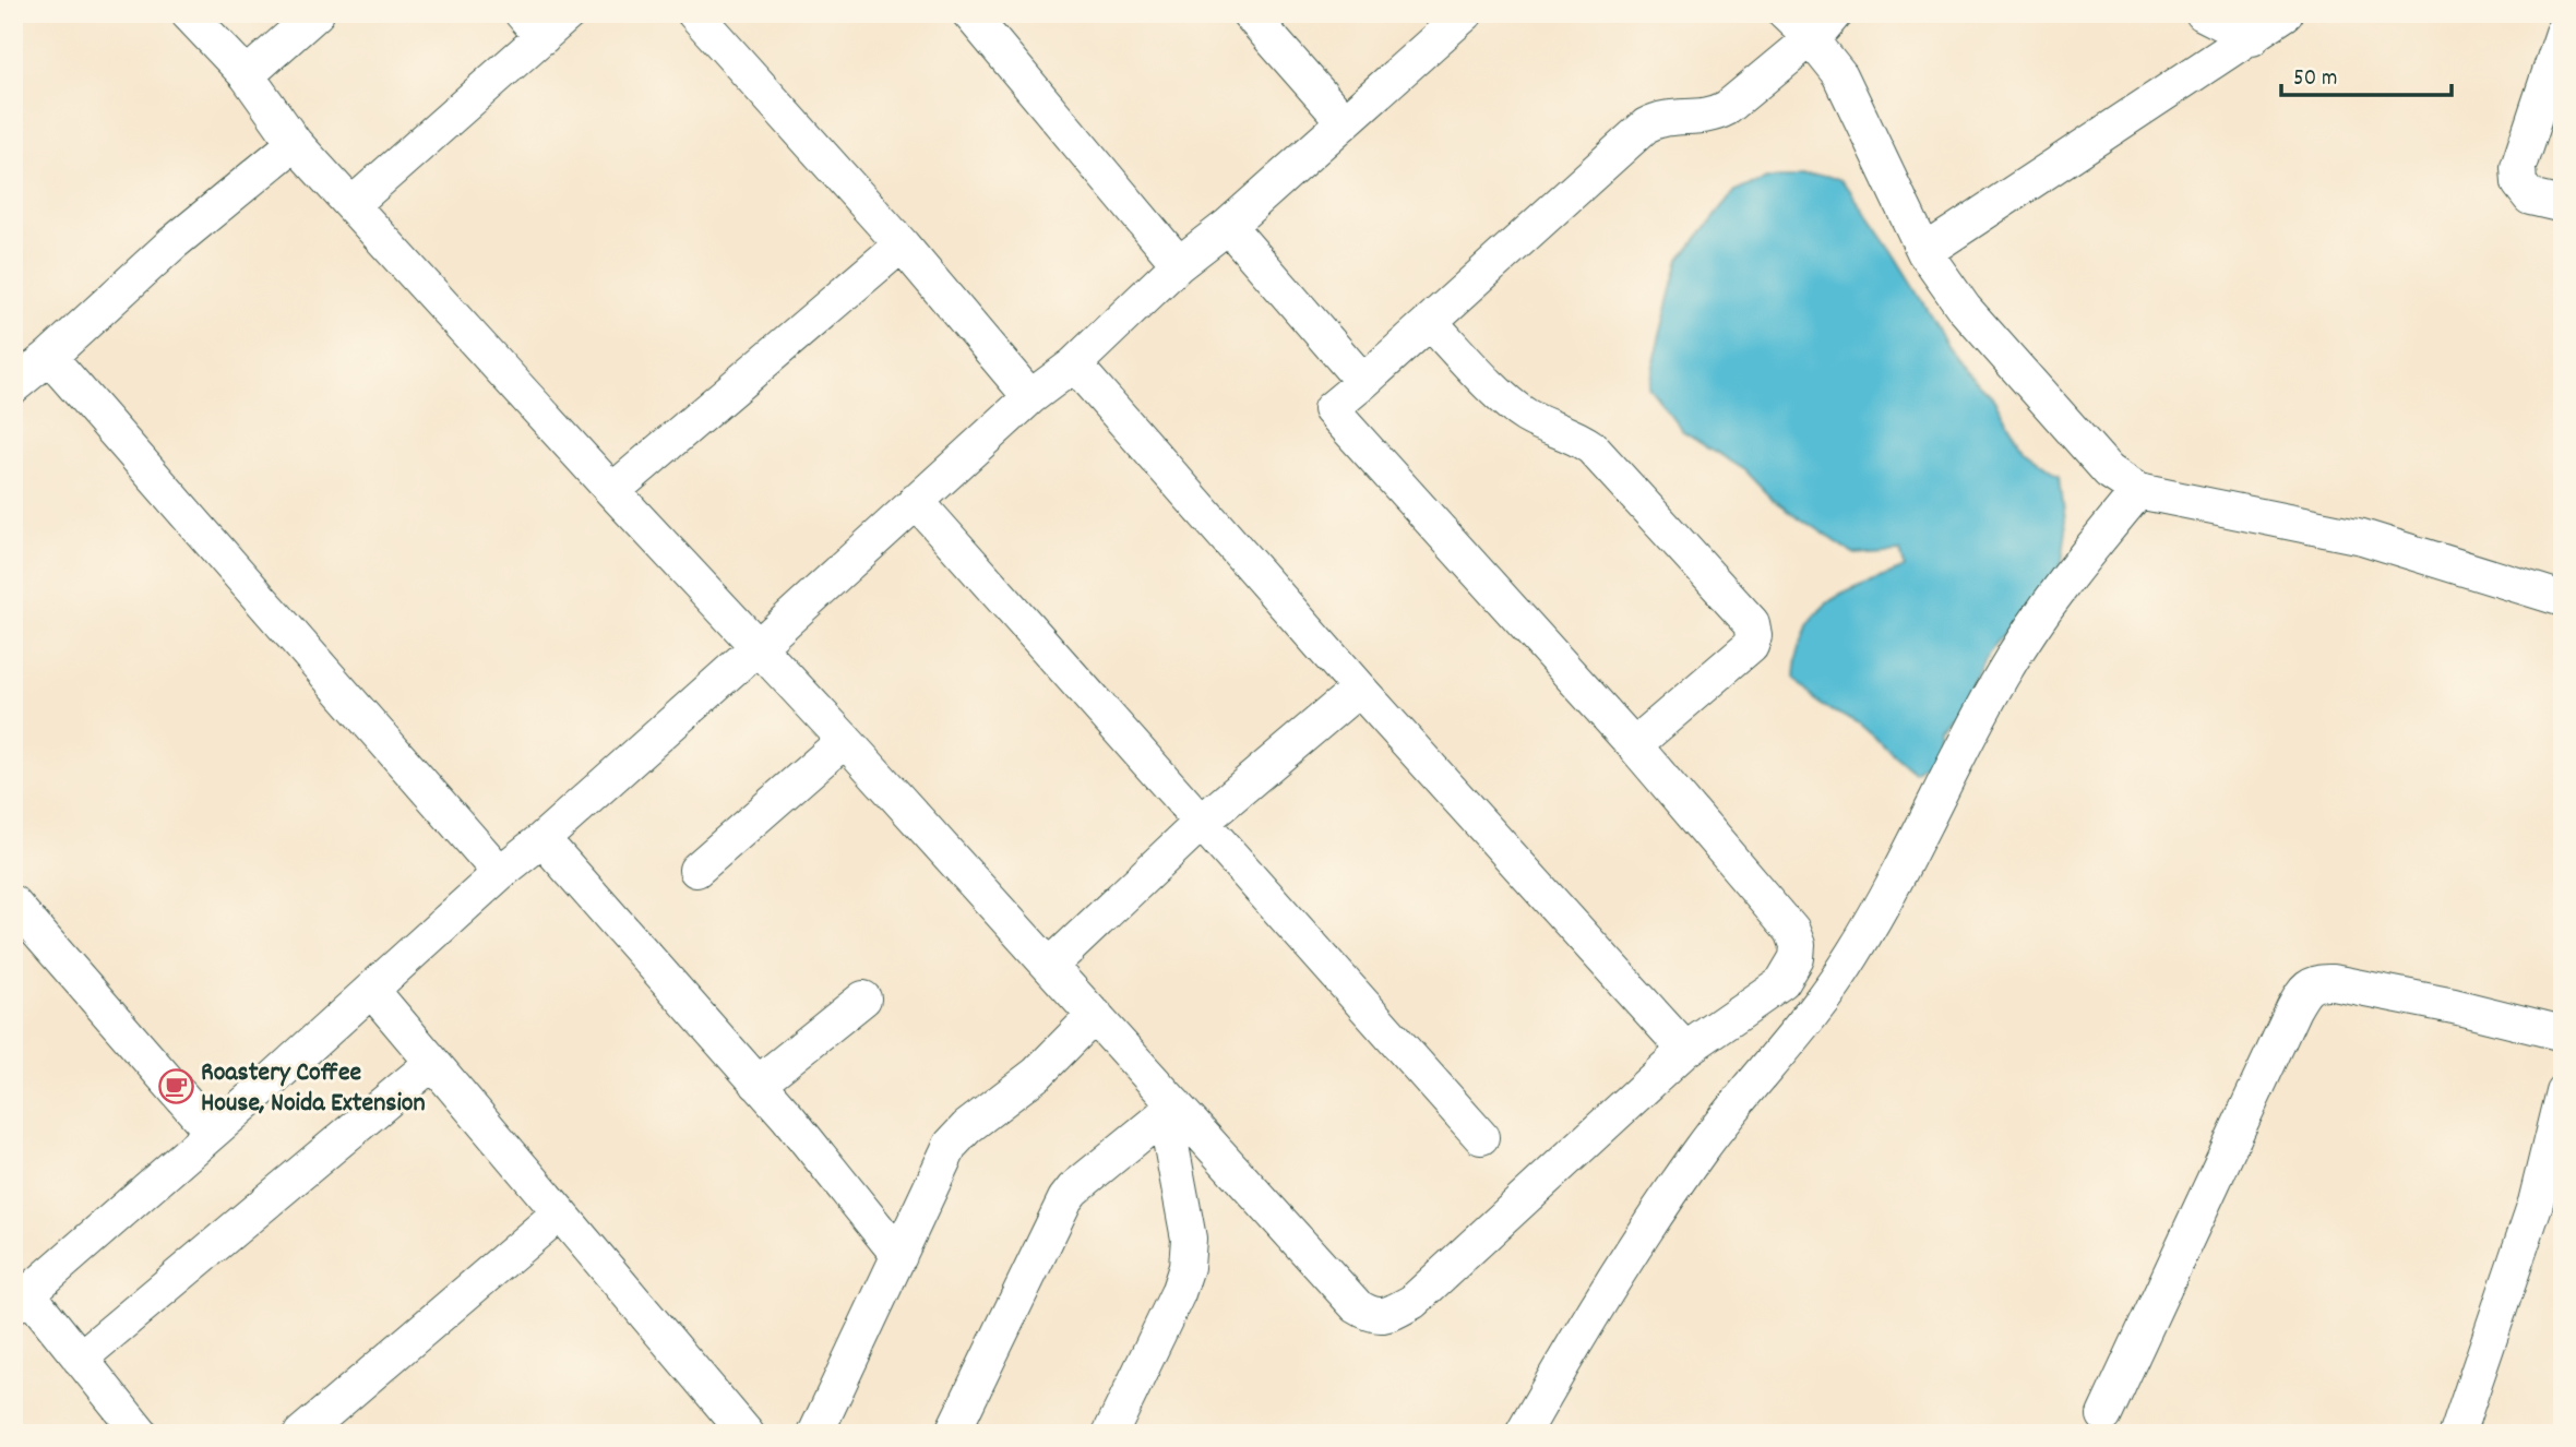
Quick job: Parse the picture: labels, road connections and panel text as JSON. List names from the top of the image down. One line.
{"places":{"cafe":["Roastery Coffee House, Noida Extension"]},"scale_bar":"50 m"}
